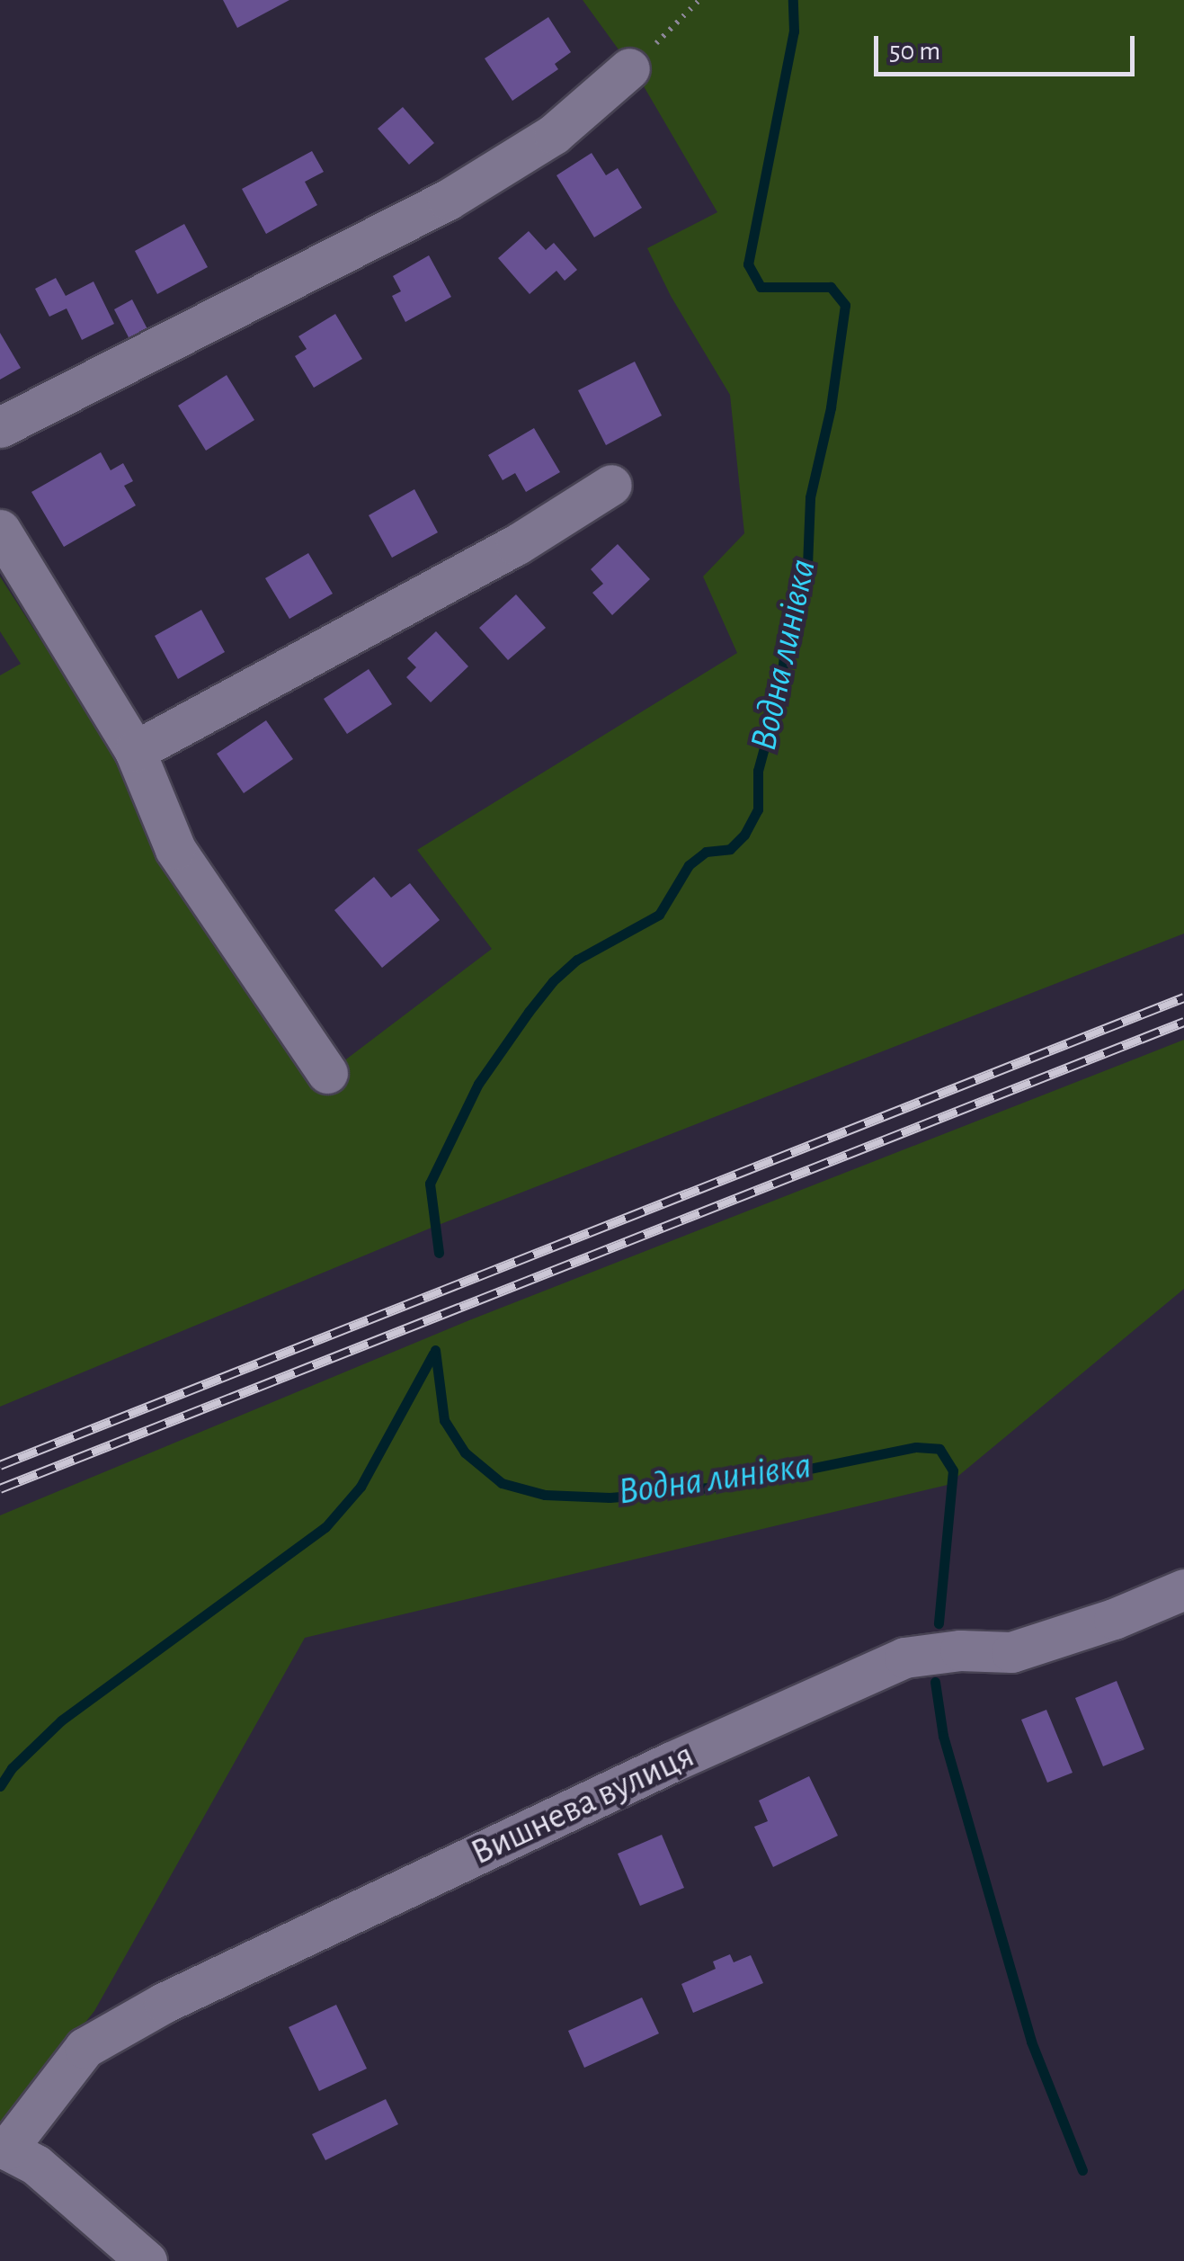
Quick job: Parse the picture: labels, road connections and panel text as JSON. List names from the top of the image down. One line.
{"streets":{"street":["Вишнева вулиця"]},"water":["Водна линівка"],"scale_bar":"50 m"}
